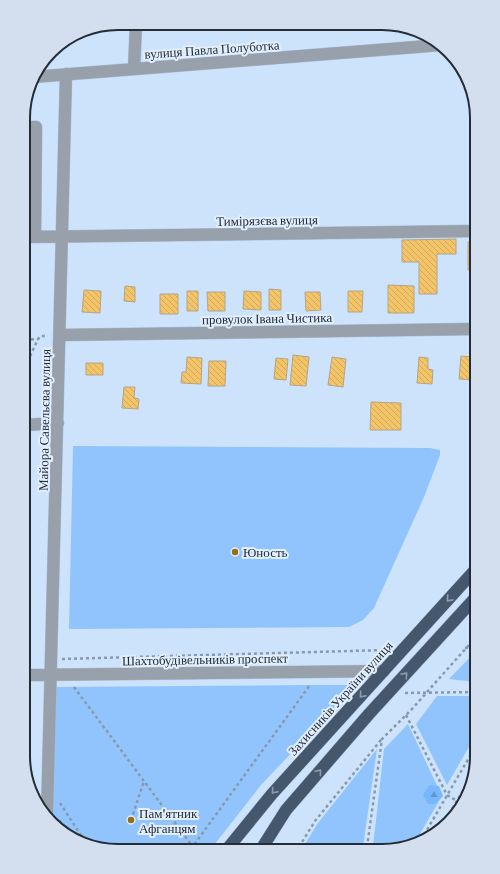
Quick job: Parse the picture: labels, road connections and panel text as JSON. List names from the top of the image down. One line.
{"streets":{"highway":["Захисників України вулиця"],"street":["вулиця Павла Полуботка","Тимірязєва вулиця","провулок Івана Чистика","Майора Савельєва вулиця","Шахтобудівельників проспект"]},"crossings":[["вулиця Павла Полуботка","Майора Савельєва вулиця"],["Тимірязєва вулиця","Майора Савельєва вулиця"],["провулок Івана Чистика","Майора Савельєва вулиця"],["Майора Савельєва вулиця","Шахтобудівельників проспект"],["Шахтобудівельників проспект","Захисників України вулиця"]],"places":["Юность","Пам'ятник Афганцям"]}
